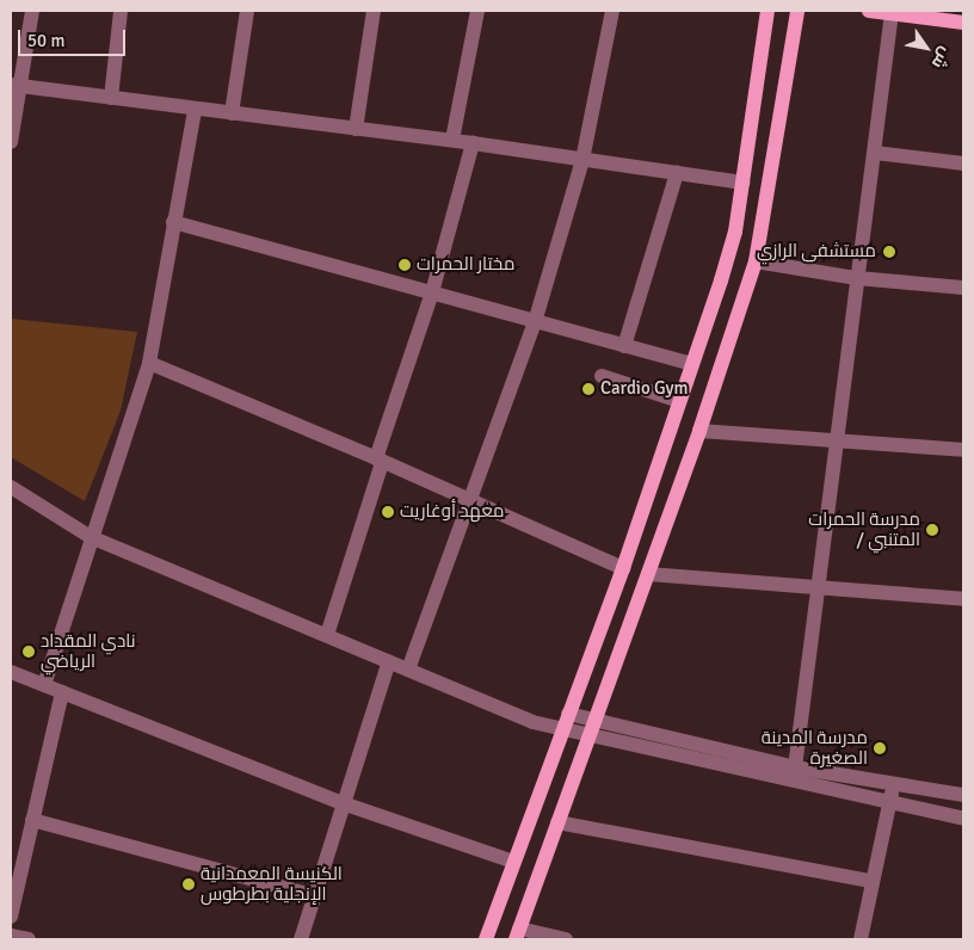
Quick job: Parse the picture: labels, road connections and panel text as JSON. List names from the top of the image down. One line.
{"places":["مستشفى الرازي","مختار الحمرات","Cardio Gym","معهد أوغاريت","مدرسة الحمرات / المتنبي","نادي المقداد الرياضي","مدرسة المدينة الصغيرة","الكنيسة المعمدانية الإنجلية بطرطوس"],"scale_bar":"50 m","north":"bottom right"}
